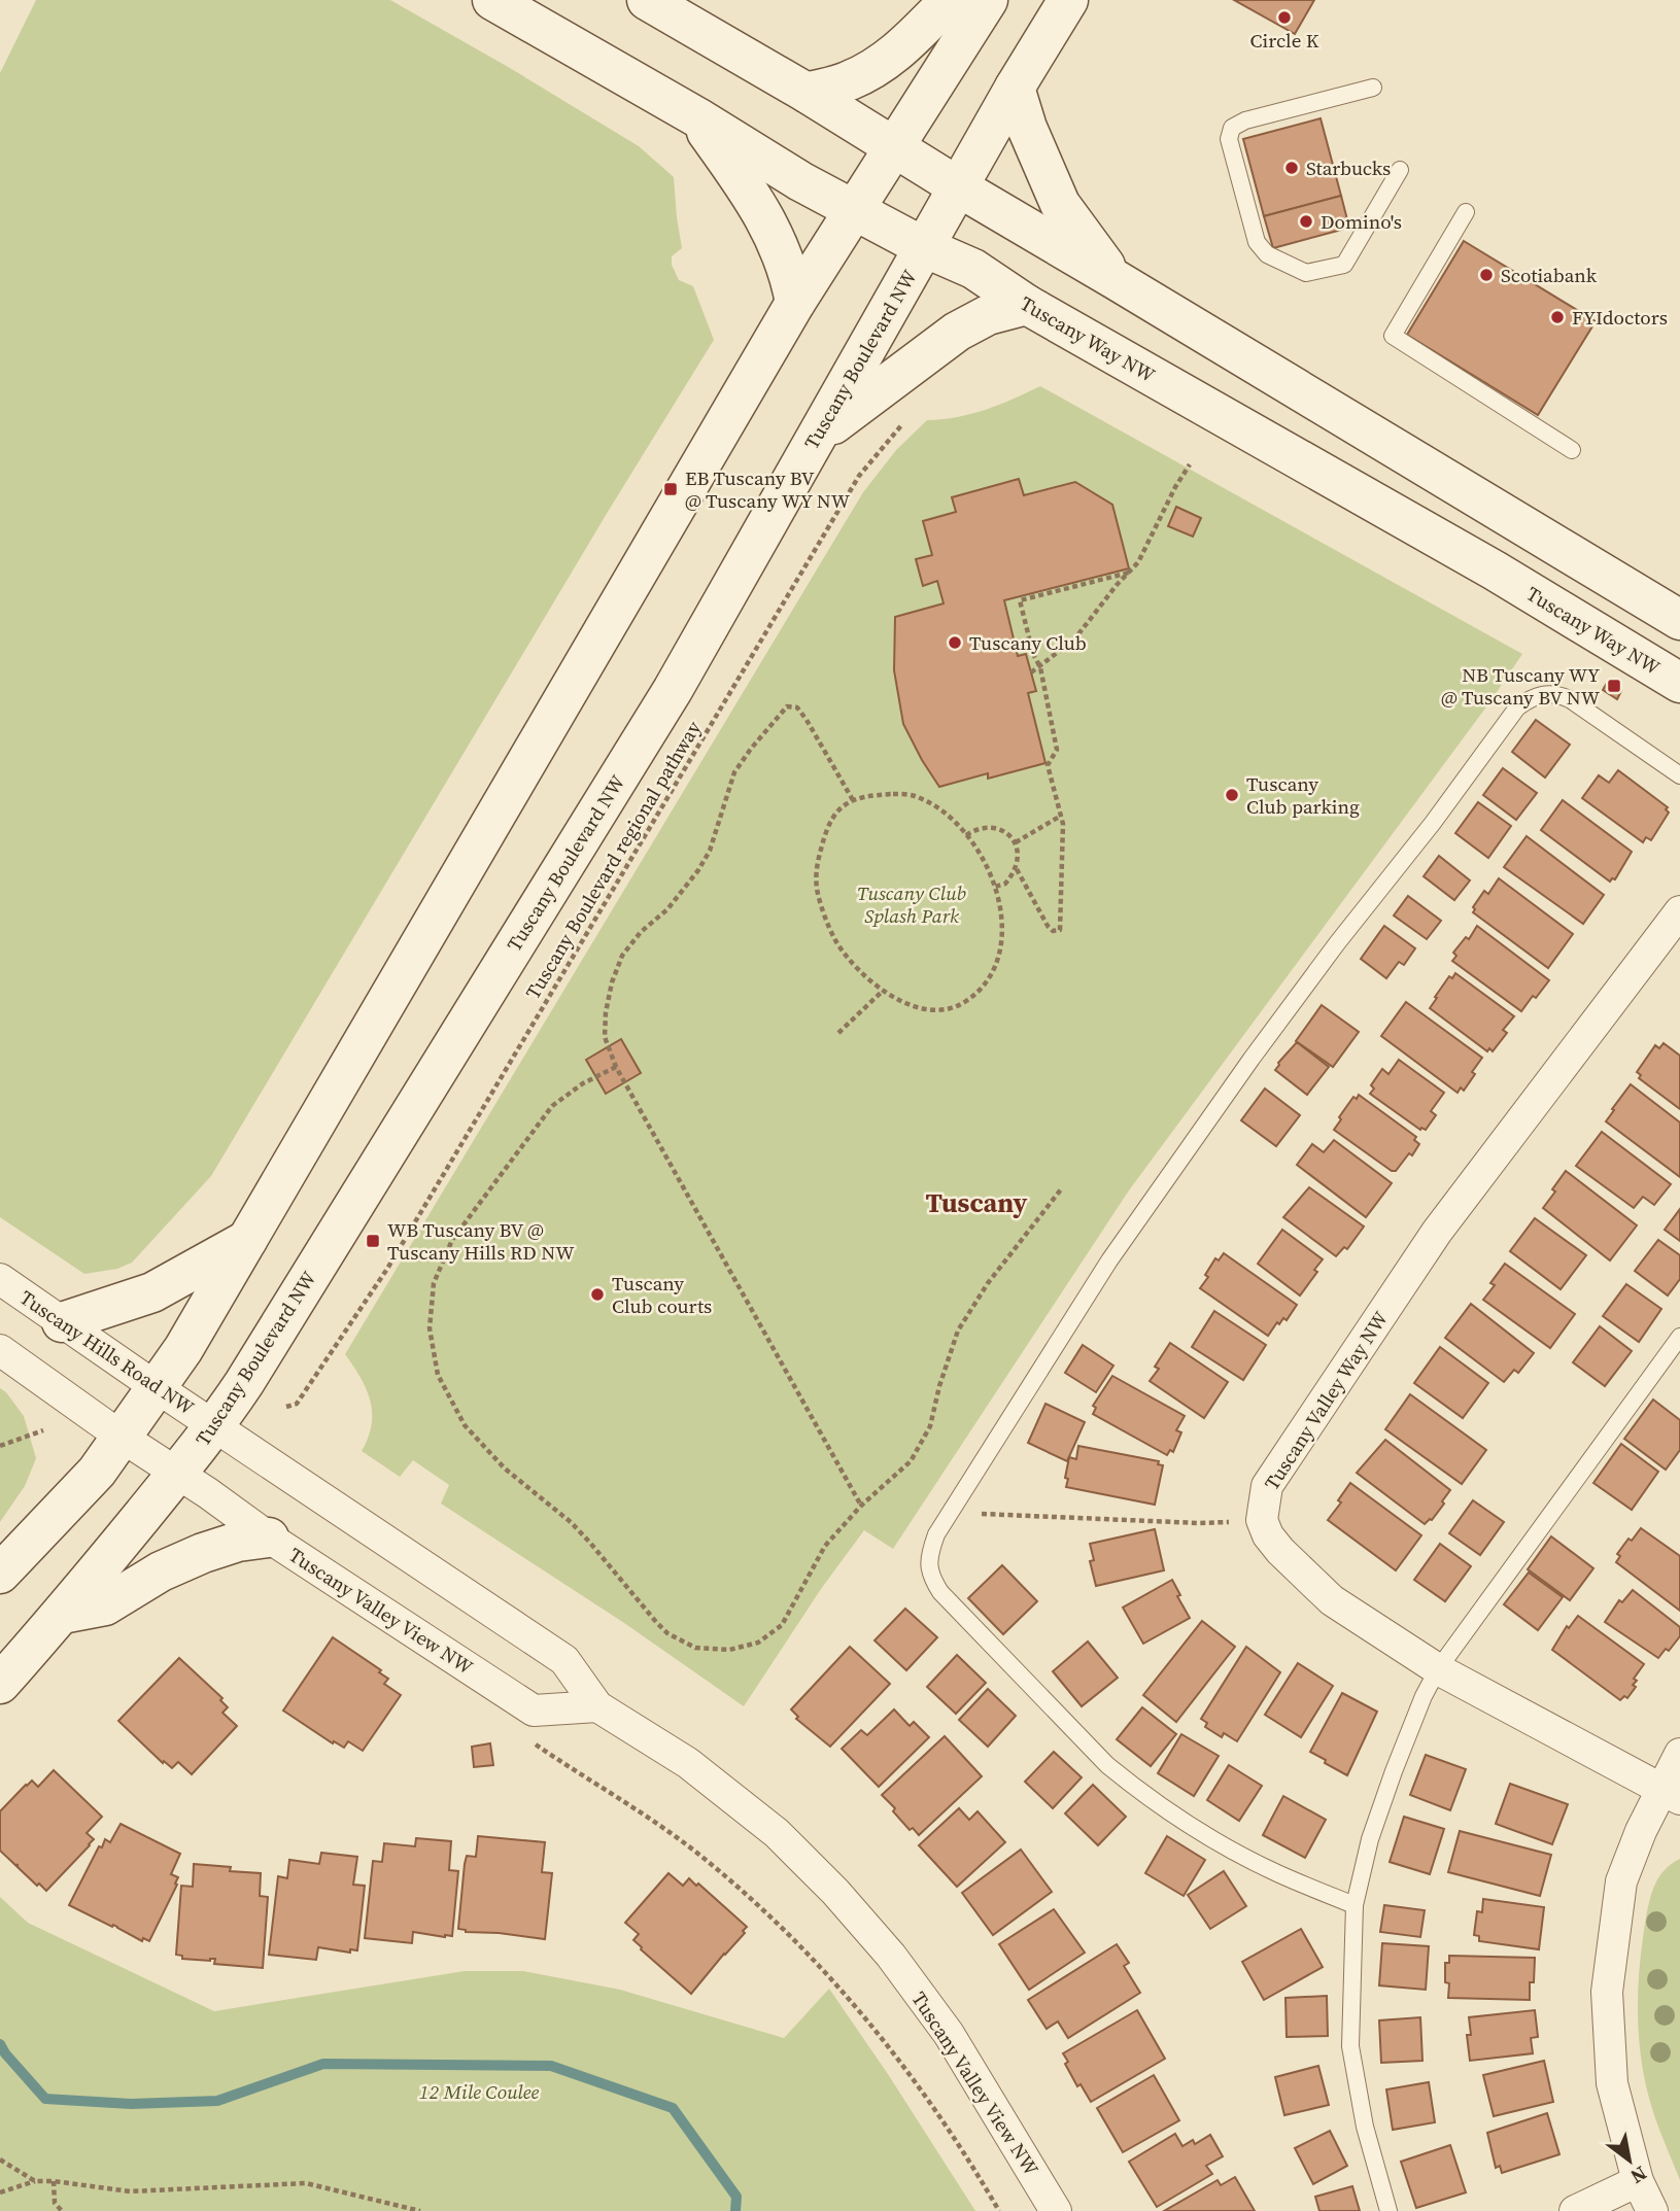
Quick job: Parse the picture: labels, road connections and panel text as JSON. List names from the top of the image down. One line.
{"streets":{"street":["Tuscany Way NW","Tuscany Boulevard NW","Tuscany Hills Road NW","Tuscany Valley Way NW","Tuscany Valley View NW"],"path":["Tuscany Boulevard regional pathway"]},"crossings":[["Tuscany Way NW","Tuscany Boulevard NW"],["Tuscany Boulevard NW","Tuscany Hills Road NW"],["Tuscany Boulevard NW","Tuscany Valley View NW"],["Tuscany Hills Road NW","Tuscany Valley View NW"]],"districts":["Tuscany"],"parks":["Tuscany Club Splash Park","12 Mile Coulee"],"places":{"other":["Circle K","Starbucks","Domino's","Scotiabank","FYIdoctors","Tuscany Club","Tuscany Club parking","Tuscany Club courts"],"transit":["EB Tuscany BV @ Tuscany WY NW","NB Tuscany WY @ Tuscany BV NW","WB Tuscany BV @ Tuscany Hills RD NW"]},"north":"bottom right"}
